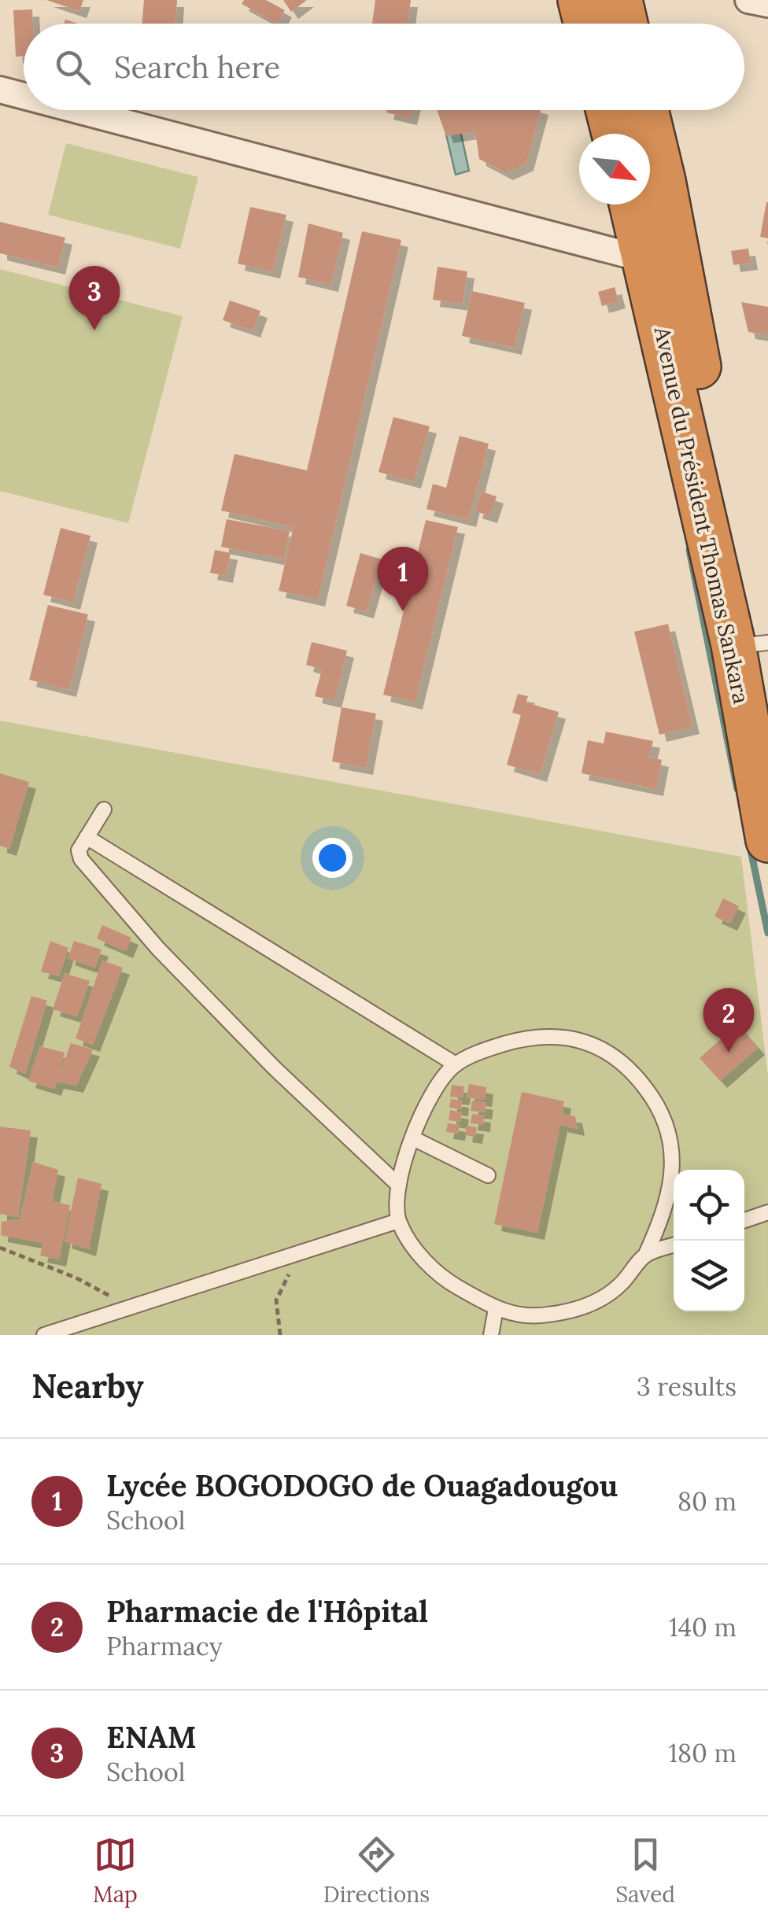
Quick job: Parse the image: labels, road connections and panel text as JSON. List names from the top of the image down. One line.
{"streets":{"highway":["Avenue du Président Thomas Sankara"]},"north":"bottom right","page":{"search":"Search here","pins":["3","1","2"],"heading":["Nearby","3 results"],"list":[{"mark":"1","name":"Lycée BOGODOGO de Ouagadougou","note":"School","value":"80 m"},{"mark":"2","name":"Pharmacie de l'Hôpital","note":"Pharmacy","value":"140 m"},{"mark":"3","name":"ENAM","note":"School","value":"180 m"}],"nav":["Map","Directions","Saved"]}}
